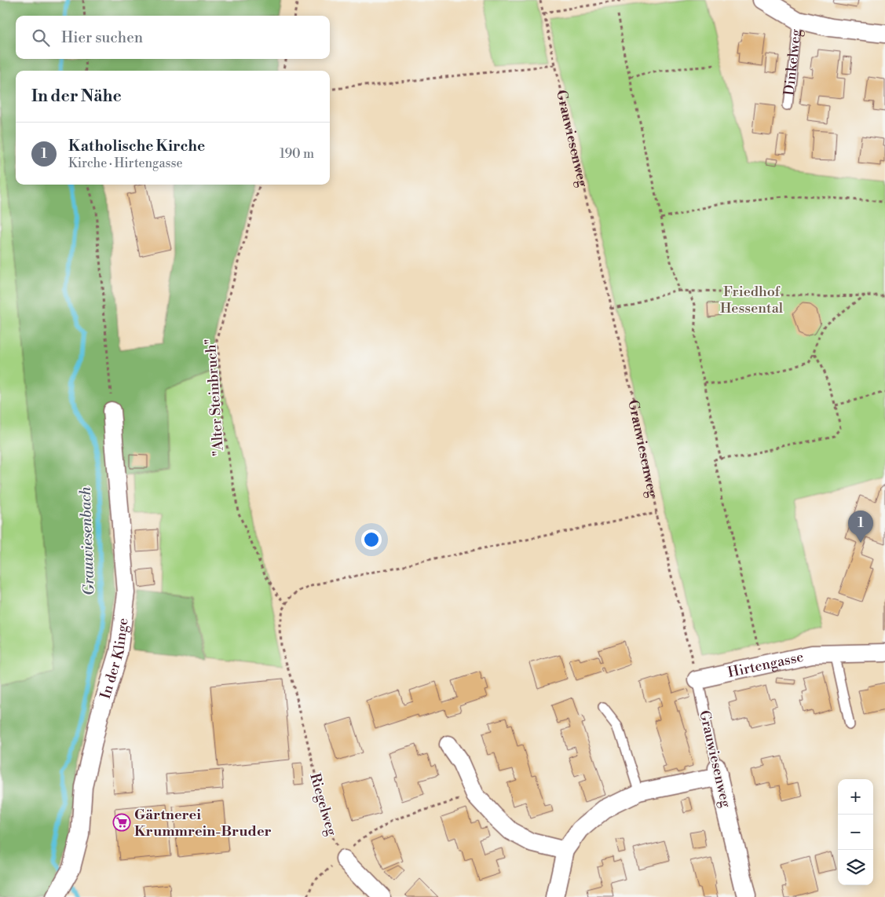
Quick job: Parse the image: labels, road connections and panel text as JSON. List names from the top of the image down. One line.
{"streets":{"street":["Dinkelweg","Grauwiesenweg","In der Klinge","Hirtengasse"],"path":["\"Alter Steinbruch\"","Riegelweg"]},"crossings":[["Grauwiesenweg","Hirtengasse"],["\"Alter Steinbruch\"","Riegelweg"]],"water":["Grauwiesenbach"],"parks":["Friedhof Hessental"],"places":{"supermarket":["Gärtnerei Krummrein-Bruder"]},"page":{"search":"Hier suchen","heading":"In der Nähe","list":[{"mark":"1","name":"Katholische Kirche","note":"Kirche · Hirtengasse","value":"190 m"}],"pins":"1","map_buttons":["+","−"]}}
